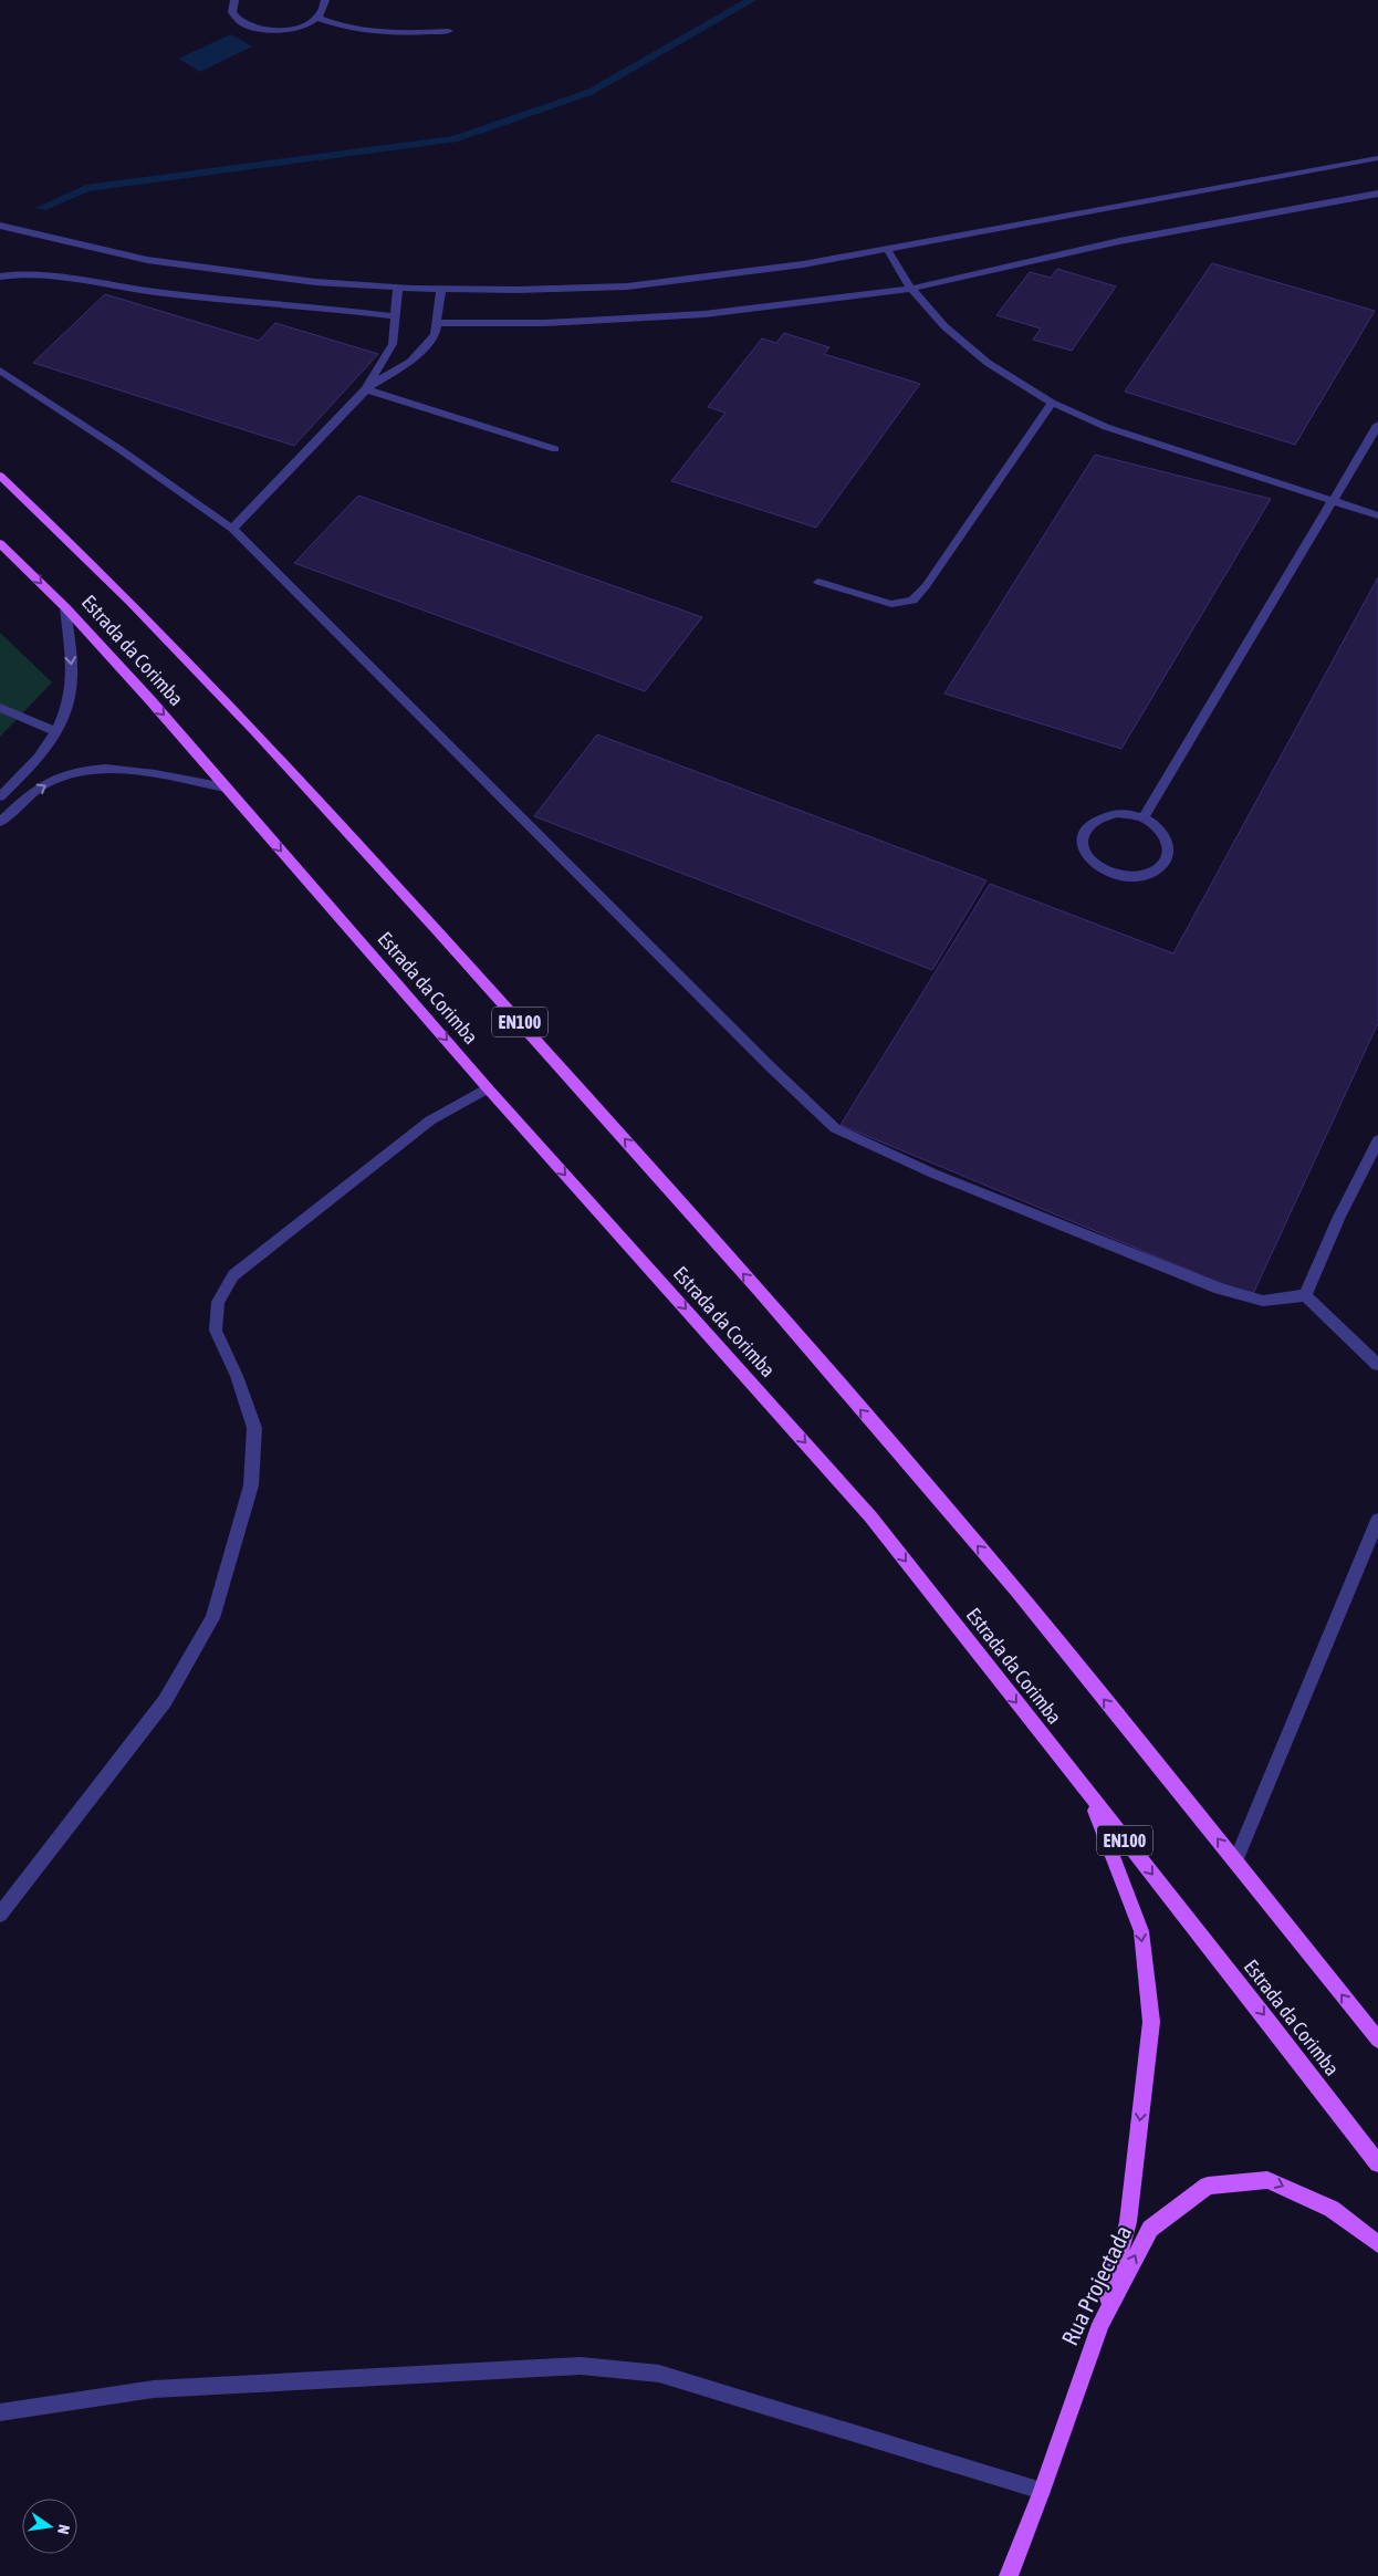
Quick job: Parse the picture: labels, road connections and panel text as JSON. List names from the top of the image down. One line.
{"streets":{"main road":["Estrada da Corimba","EN100","Rua Projectada"]},"north":"right"}
